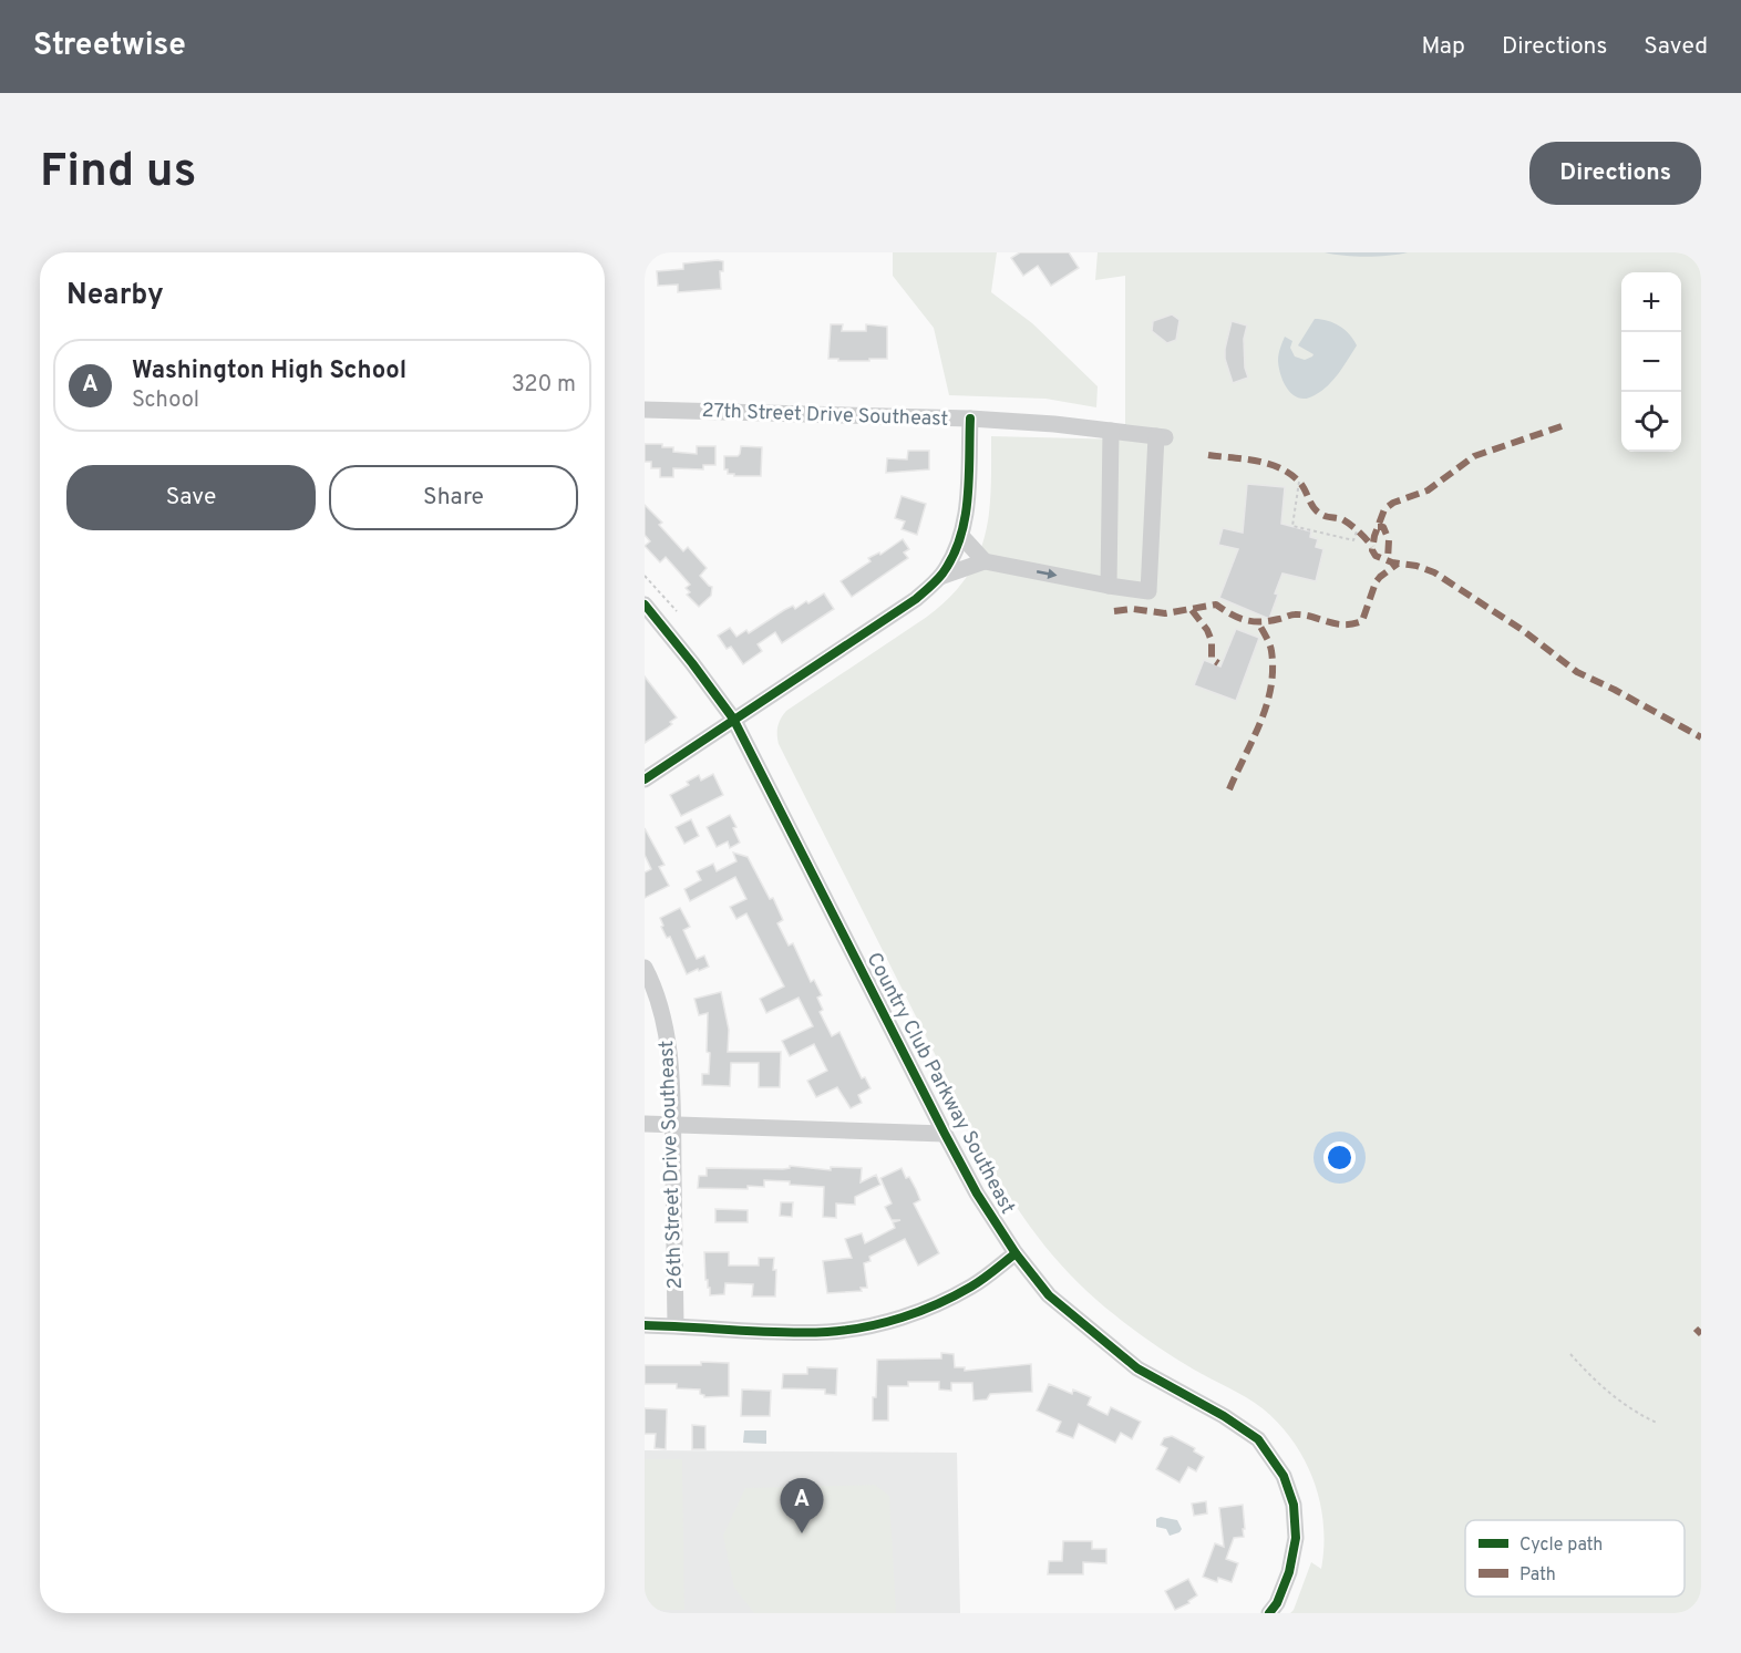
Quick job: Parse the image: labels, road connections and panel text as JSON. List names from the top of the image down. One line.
{"streets":{"street":["27th Street Drive Southeast","Country Club Parkway Southeast","26th Street Drive Southeast"]},"legend":["Cycle path","Path"],"page":{"header":"Streetwise","nav":["Map","Directions","Saved"],"buttons":["Directions",["Save","Share"]],"title":"Find us","heading":"Nearby","map_buttons":["+","−"],"list":[{"mark":"A","name":"Washington High School","note":"School","value":"320 m"}],"pins":"A"}}
